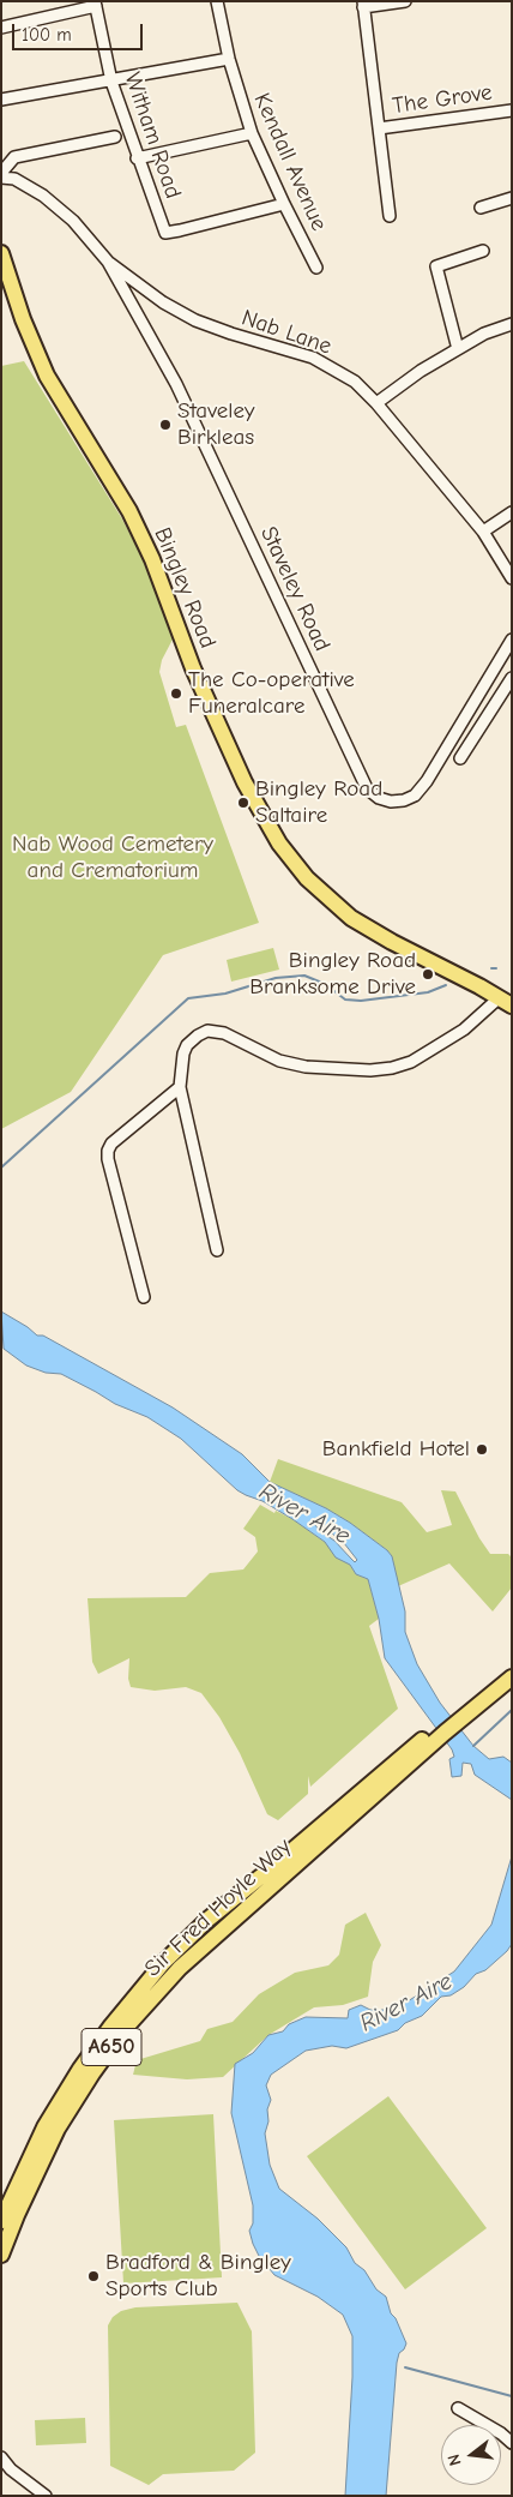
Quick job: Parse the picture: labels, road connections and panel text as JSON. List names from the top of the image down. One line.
{"streets":{"highway":["Bingley Road","Sir Fred Hoyle Way","A650"],"street":["The Grove","Witham Road","Kendall Avenue","Nab Lane","Staveley Road"]},"crossings":[["Witham Road","Kendall Avenue"],["Nab Lane","Staveley Road"]],"water":["River Aire"],"parks":["Nab Wood Cemetery and Crematorium"],"places":["Staveley Birkleas","The Co-operative Funeralcare","Bingley Road Saltaire","Bingley Road Branksome Drive","Bankfield Hotel","Bradford & Bingley Sports Club"],"scale_bar":"100 m","north":"left"}
